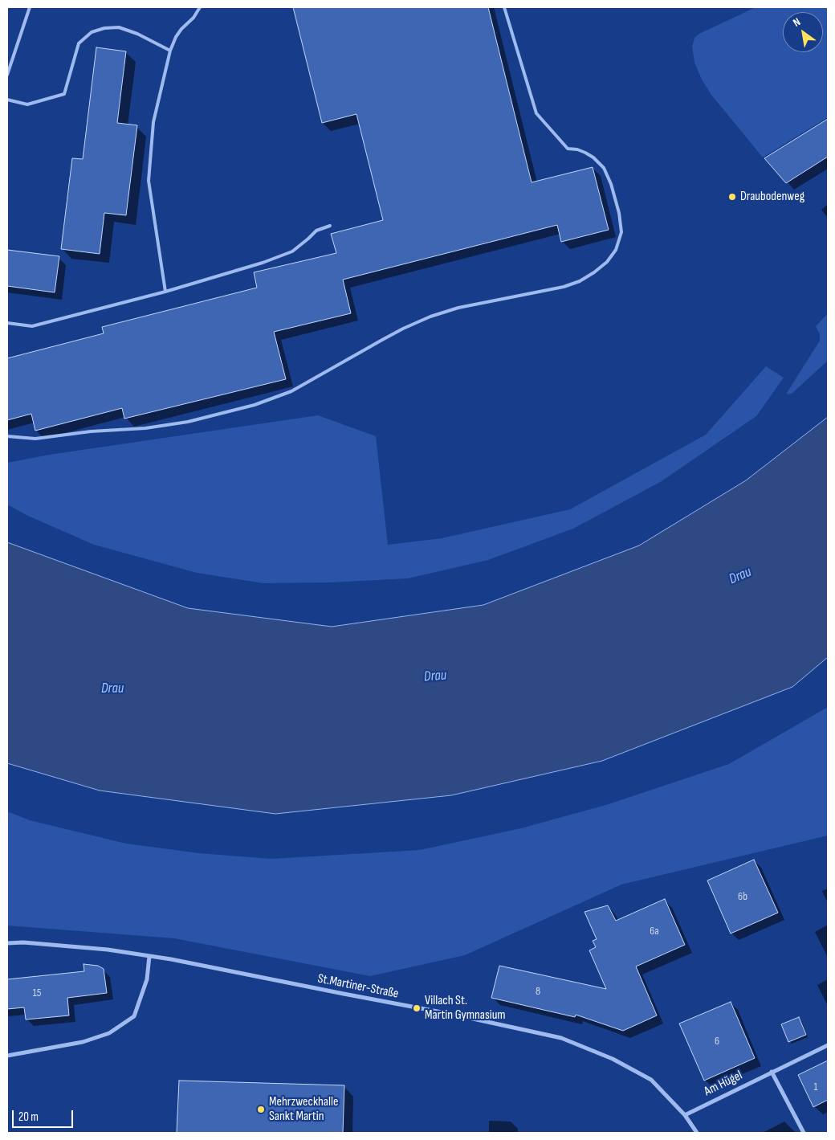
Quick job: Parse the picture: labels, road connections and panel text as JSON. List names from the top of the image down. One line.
{"streets":{"street":["St.Martiner-Straße","Am Hügel"]},"crossings":[["St.Martiner-Straße","Am Hügel"]],"water":["Drau"],"places":["Draubodenweg","Villach St. Martin Gymnasium","Mehrzweckhalle Sankt Martin"],"house_numbers":["6b","6a","8","15","6","1"],"scale_bar":"20 m","north":"top left"}
